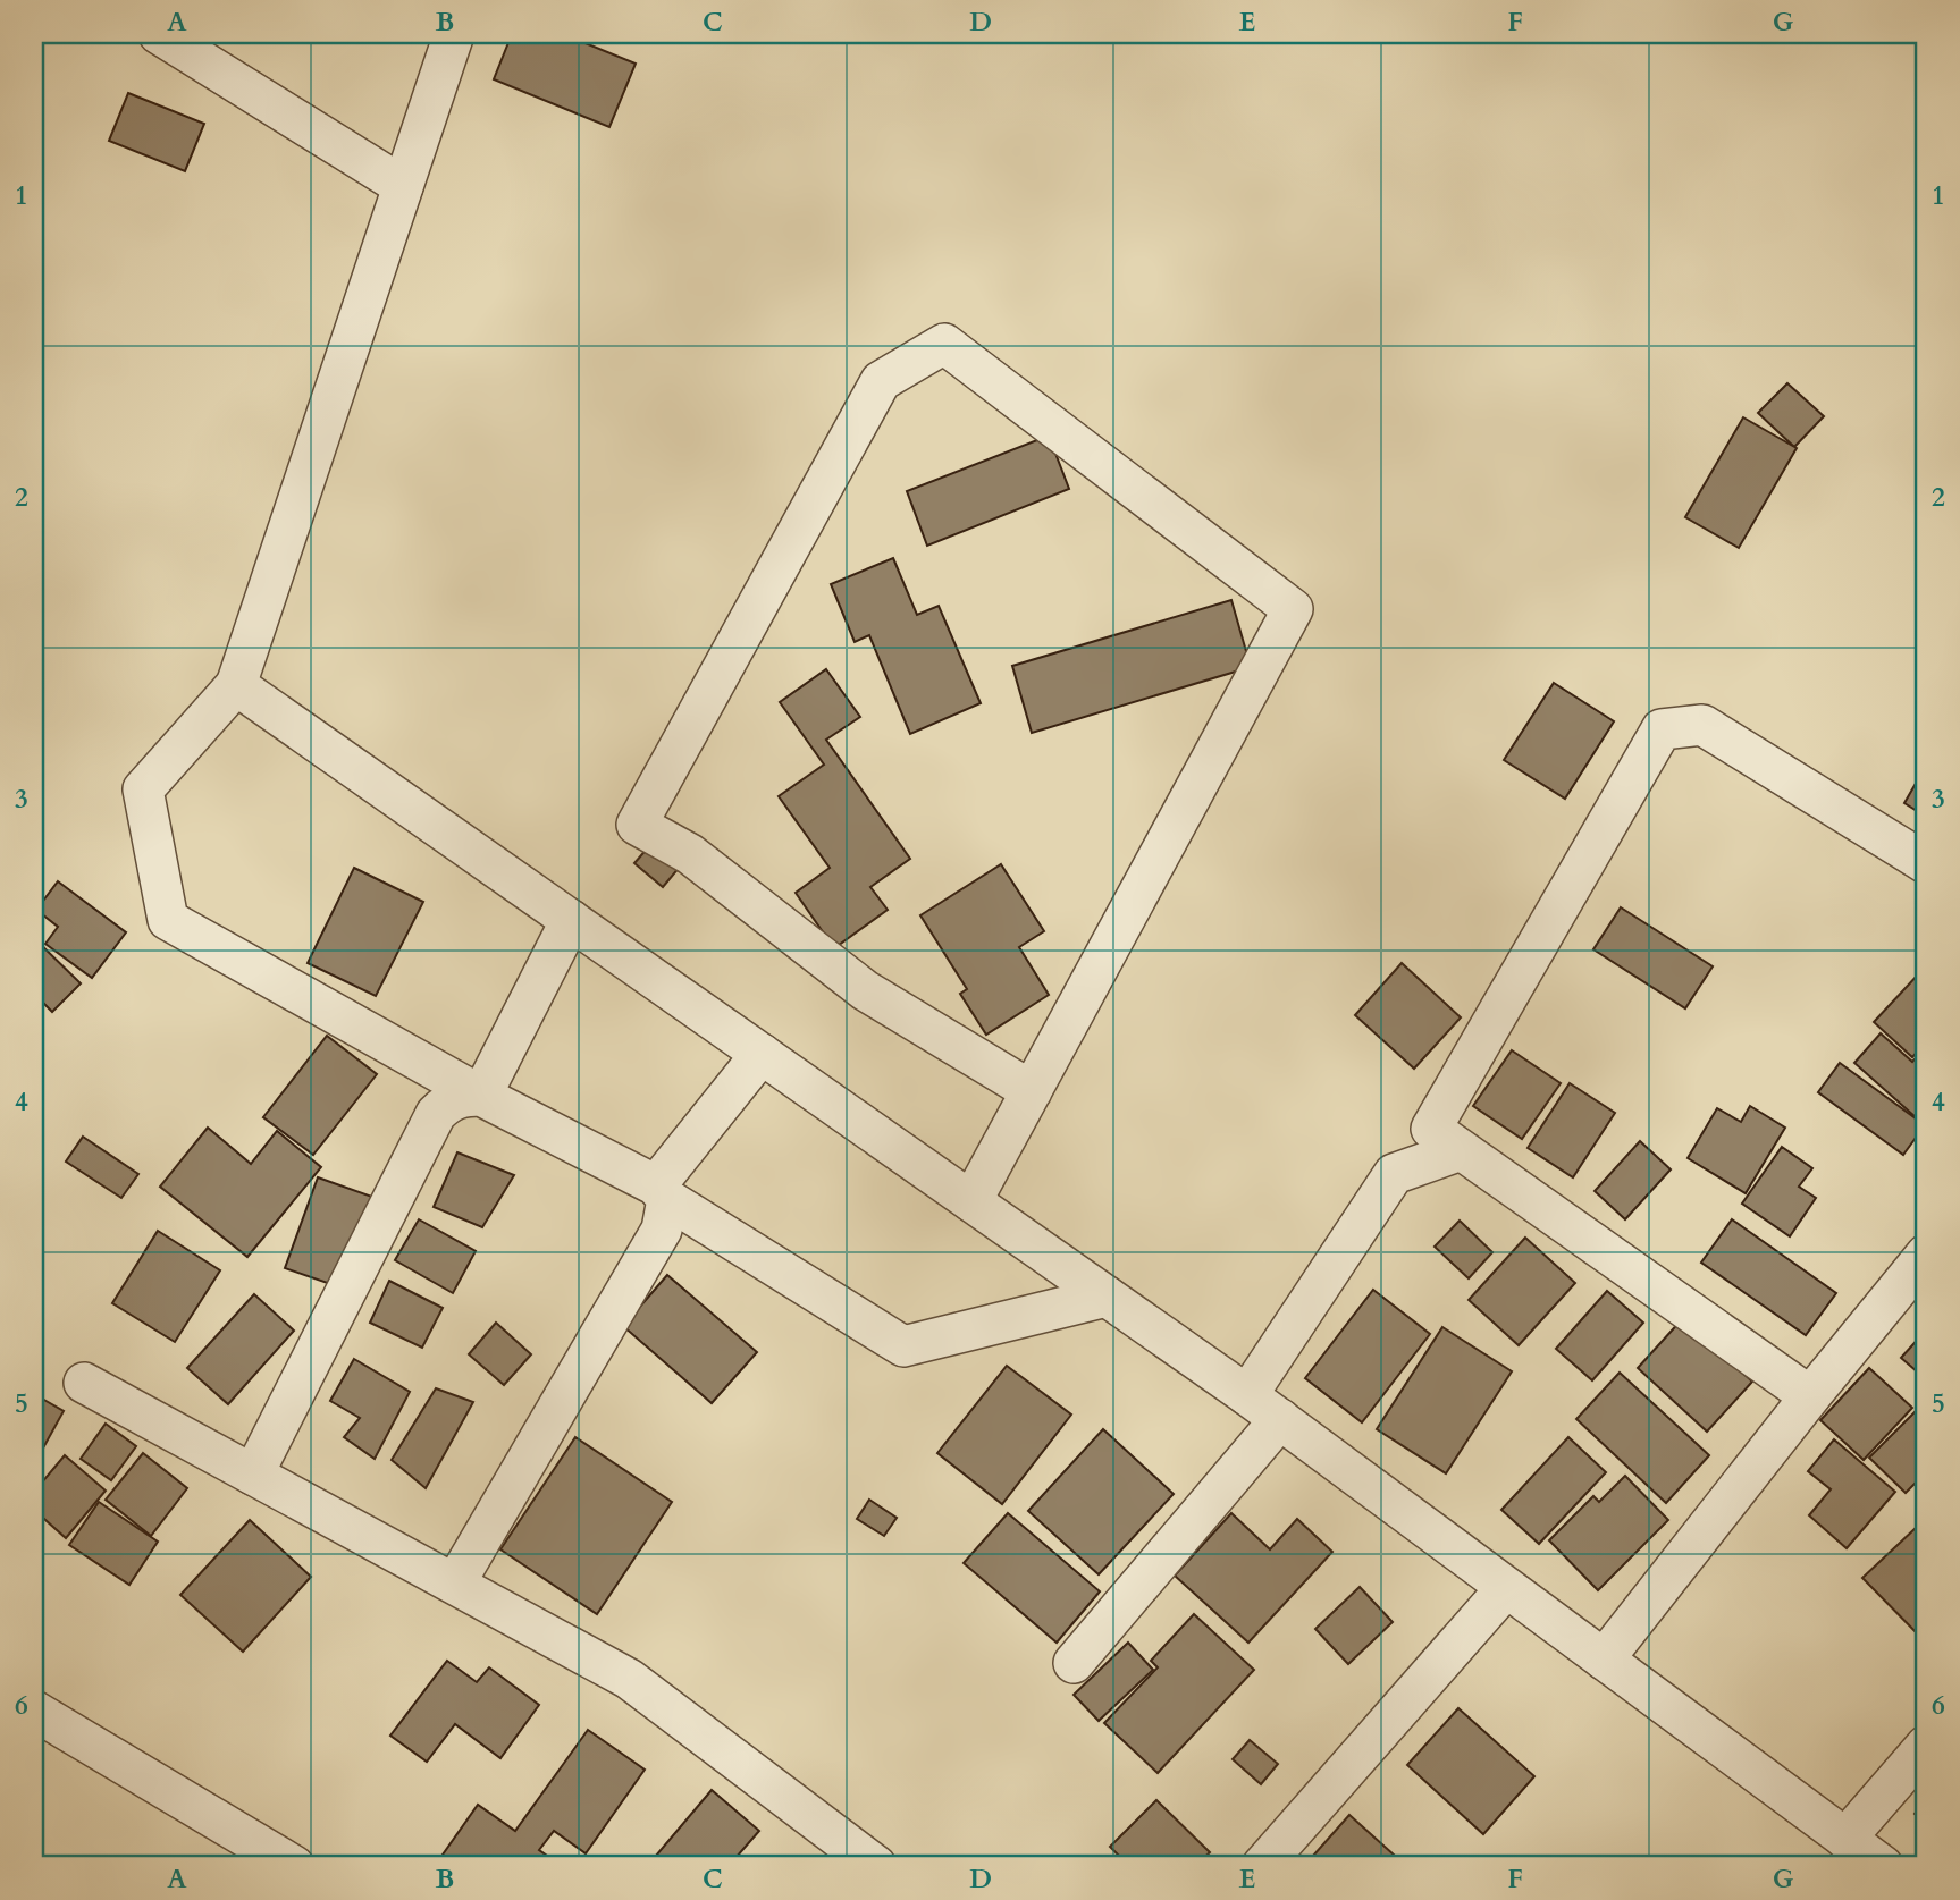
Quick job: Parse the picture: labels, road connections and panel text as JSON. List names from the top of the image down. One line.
{"grid":{"columns":["A","B","C","D","E","F","G"],"rows":["1","2","3","4","5","6"]}}
